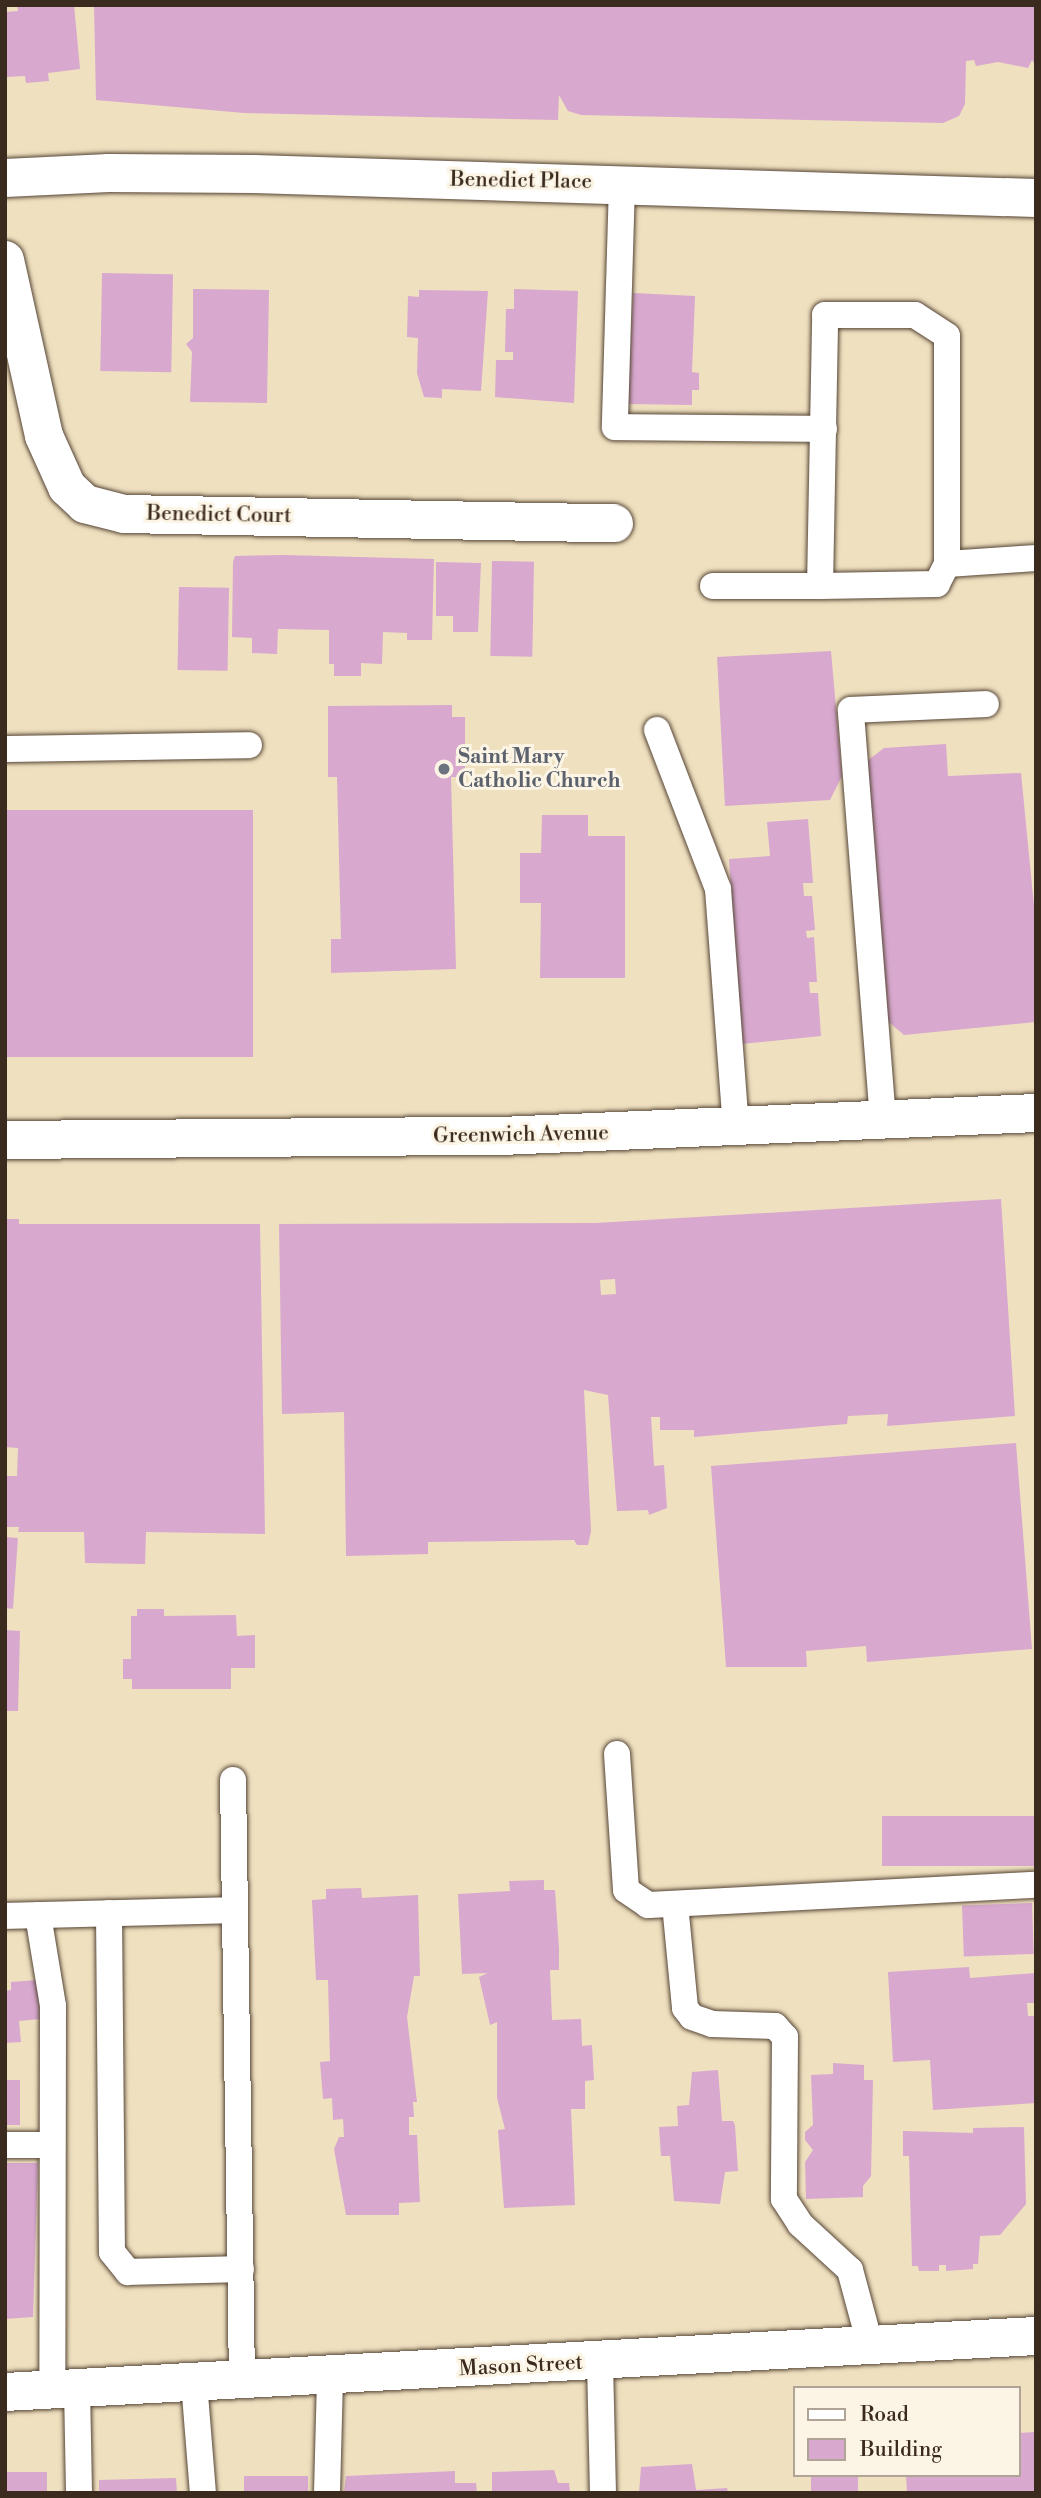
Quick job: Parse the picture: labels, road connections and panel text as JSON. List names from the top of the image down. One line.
{"streets":{"street":["Benedict Place","Benedict Court","Greenwich Avenue","Mason Street"]},"places":["Saint Mary Catholic Church"],"legend":["Road","Building"]}
